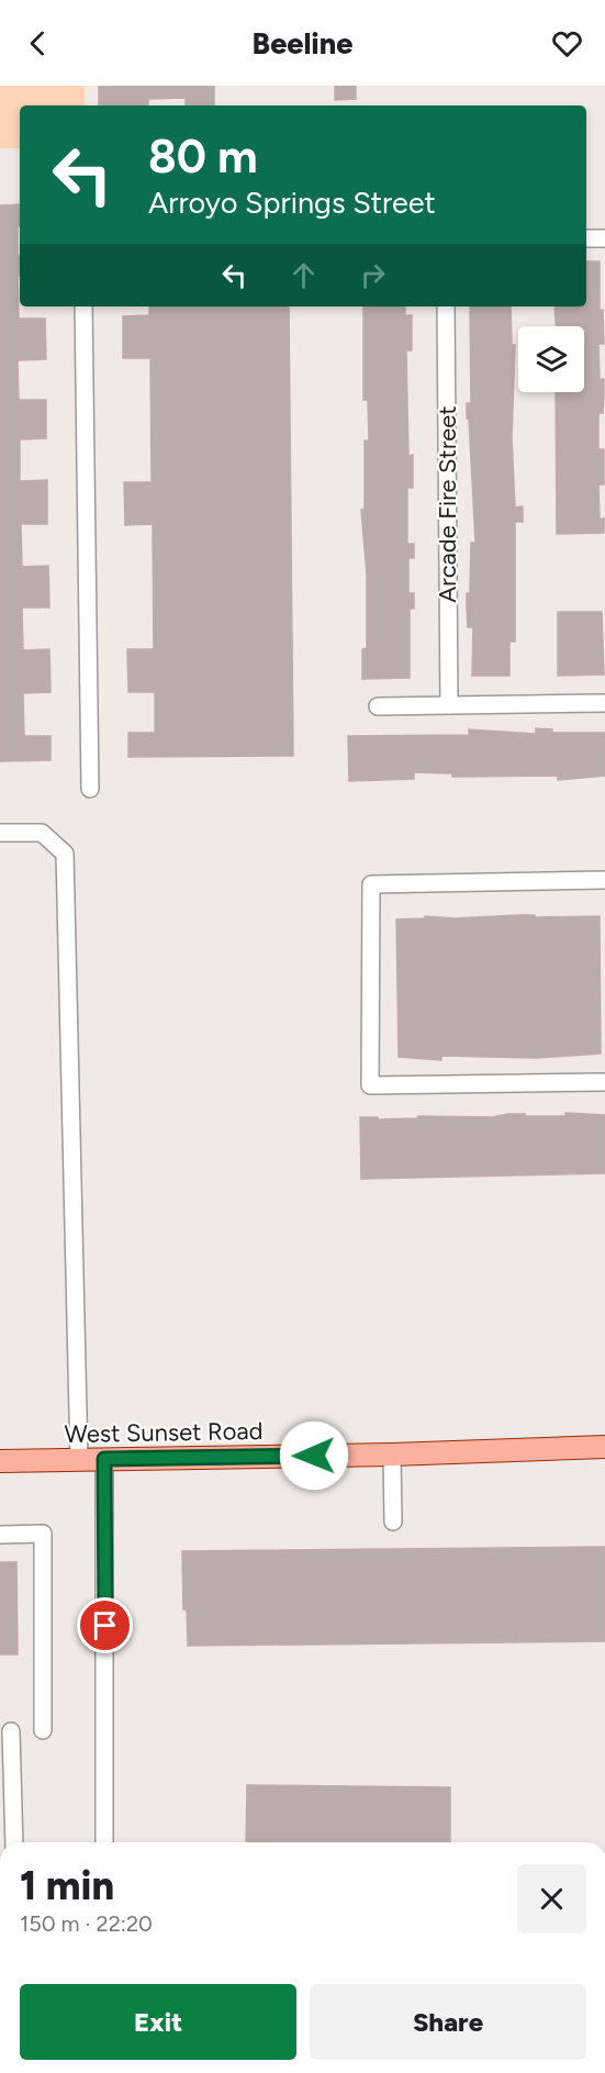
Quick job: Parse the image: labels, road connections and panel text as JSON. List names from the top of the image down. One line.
{"streets":{"main road":["West Sunset Road"],"street":["Arcade Fire Street"]},"page":{"header":"Beeline","turn":["80 m","Arroyo Springs Street"],"heading":["1 min","150 m · 22:20"],"buttons":["Exit","Share"]}}
